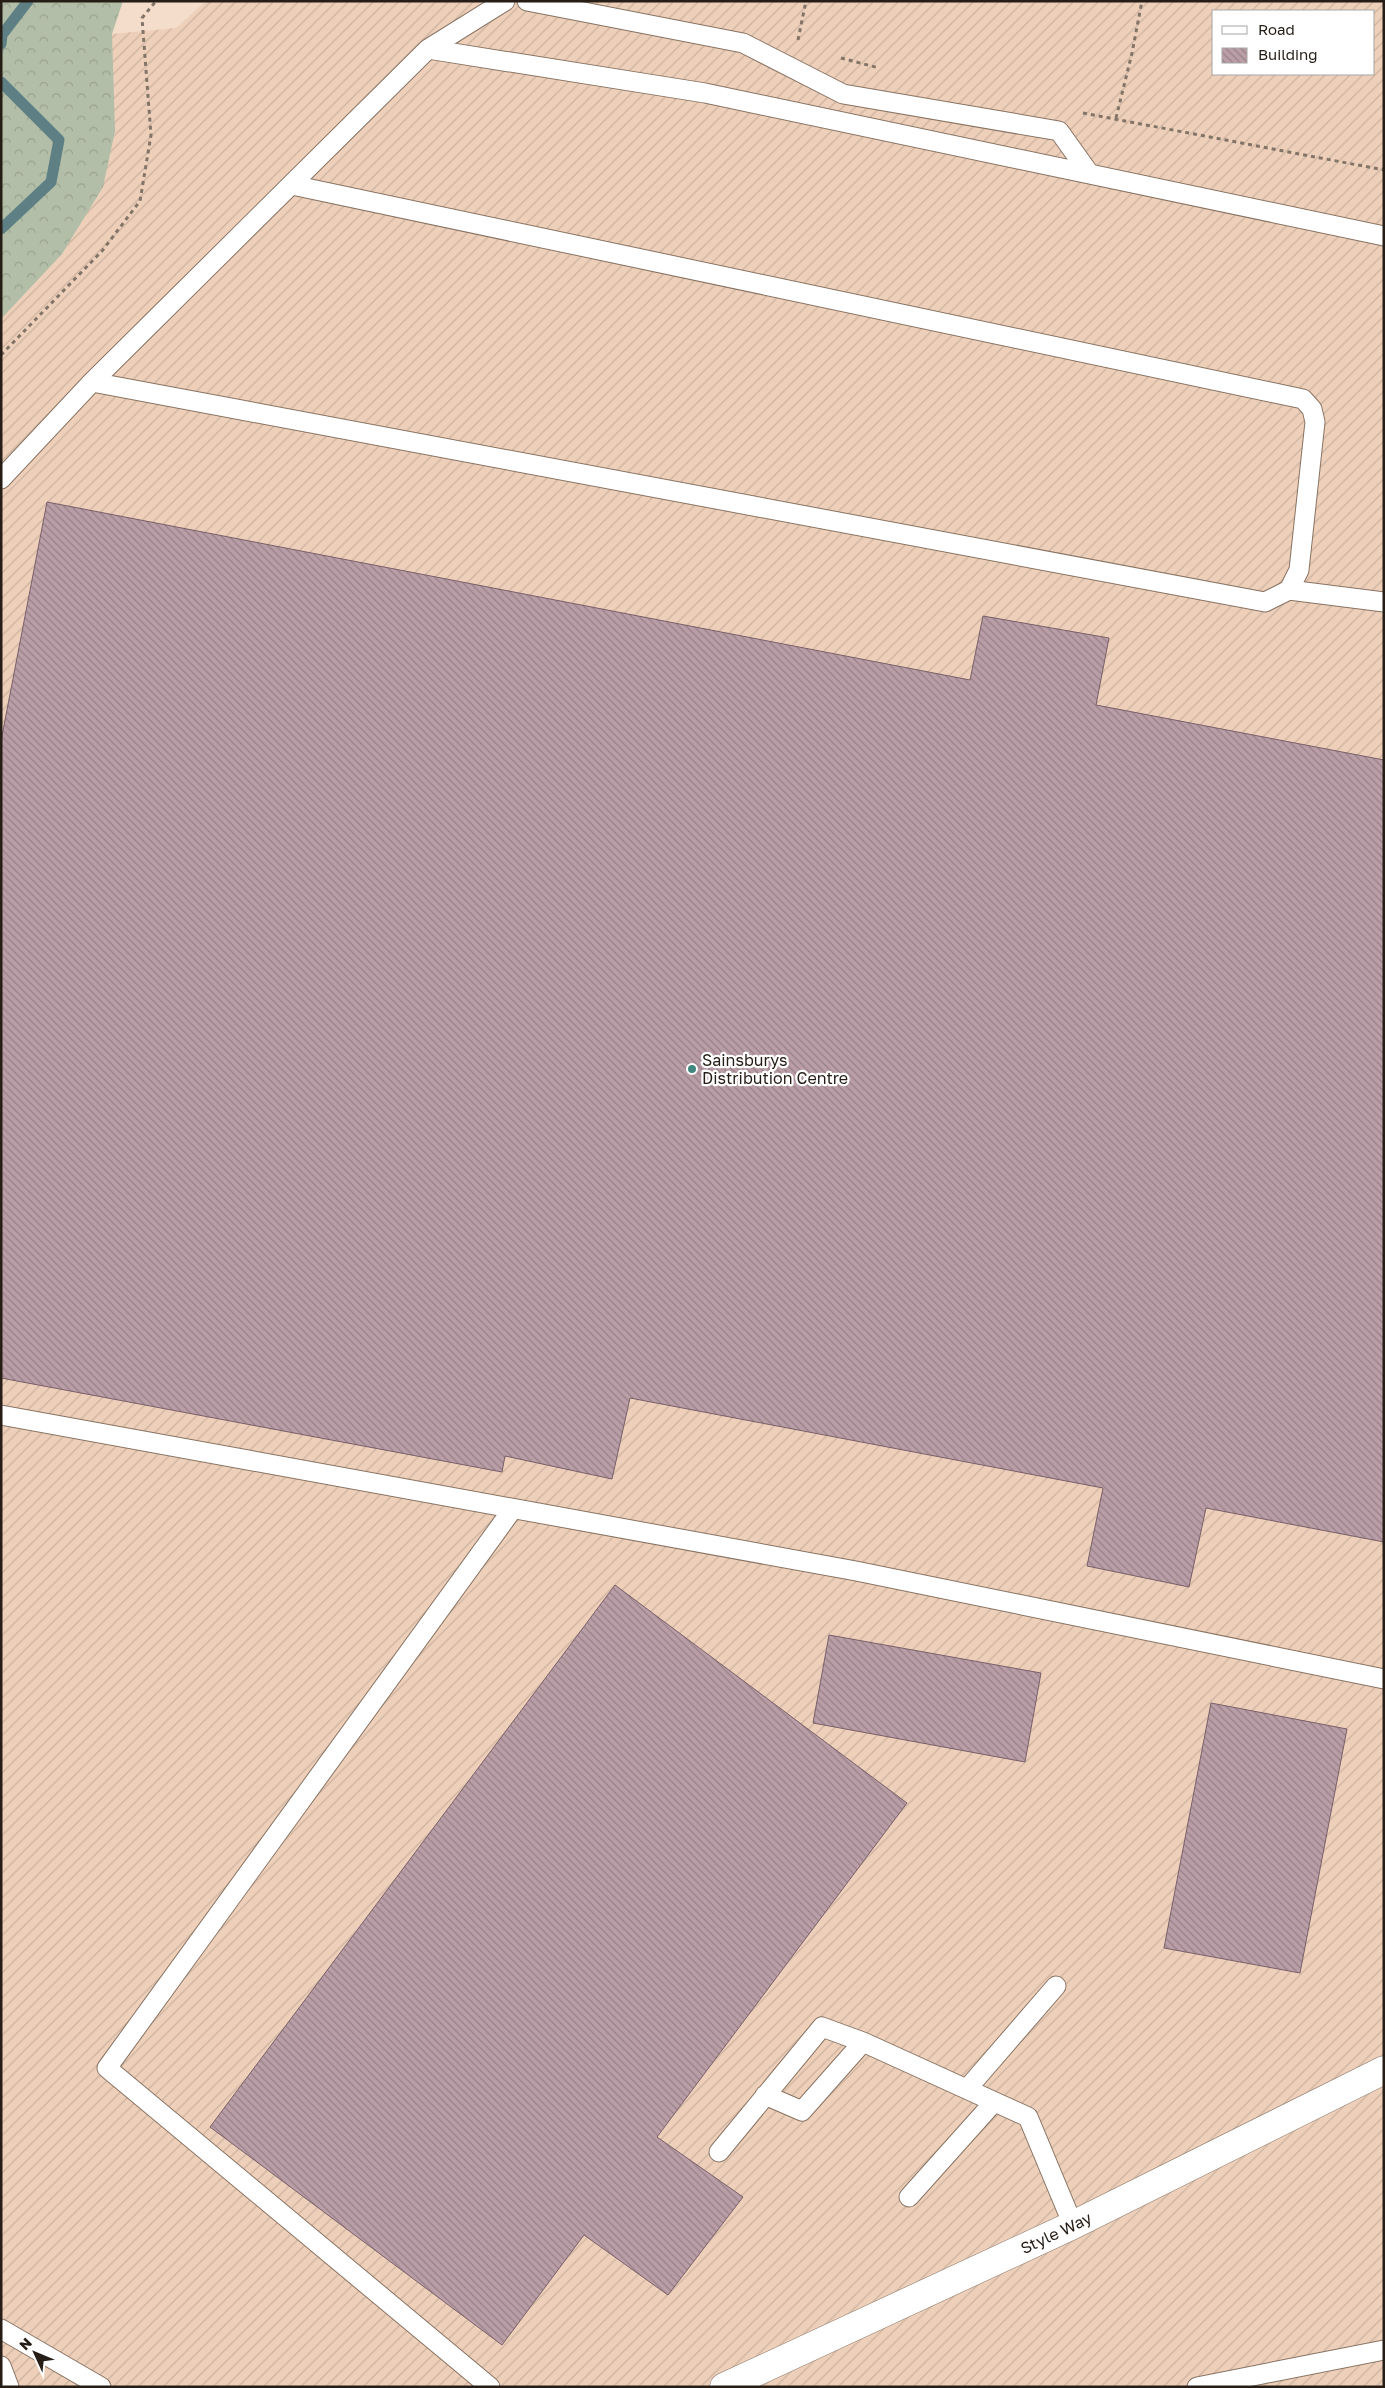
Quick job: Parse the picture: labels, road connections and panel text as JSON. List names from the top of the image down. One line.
{"streets":{"street":["Style Way"]},"places":["Sainsburys Distribution Centre"],"legend":["Road","Building"],"north":"top left"}
